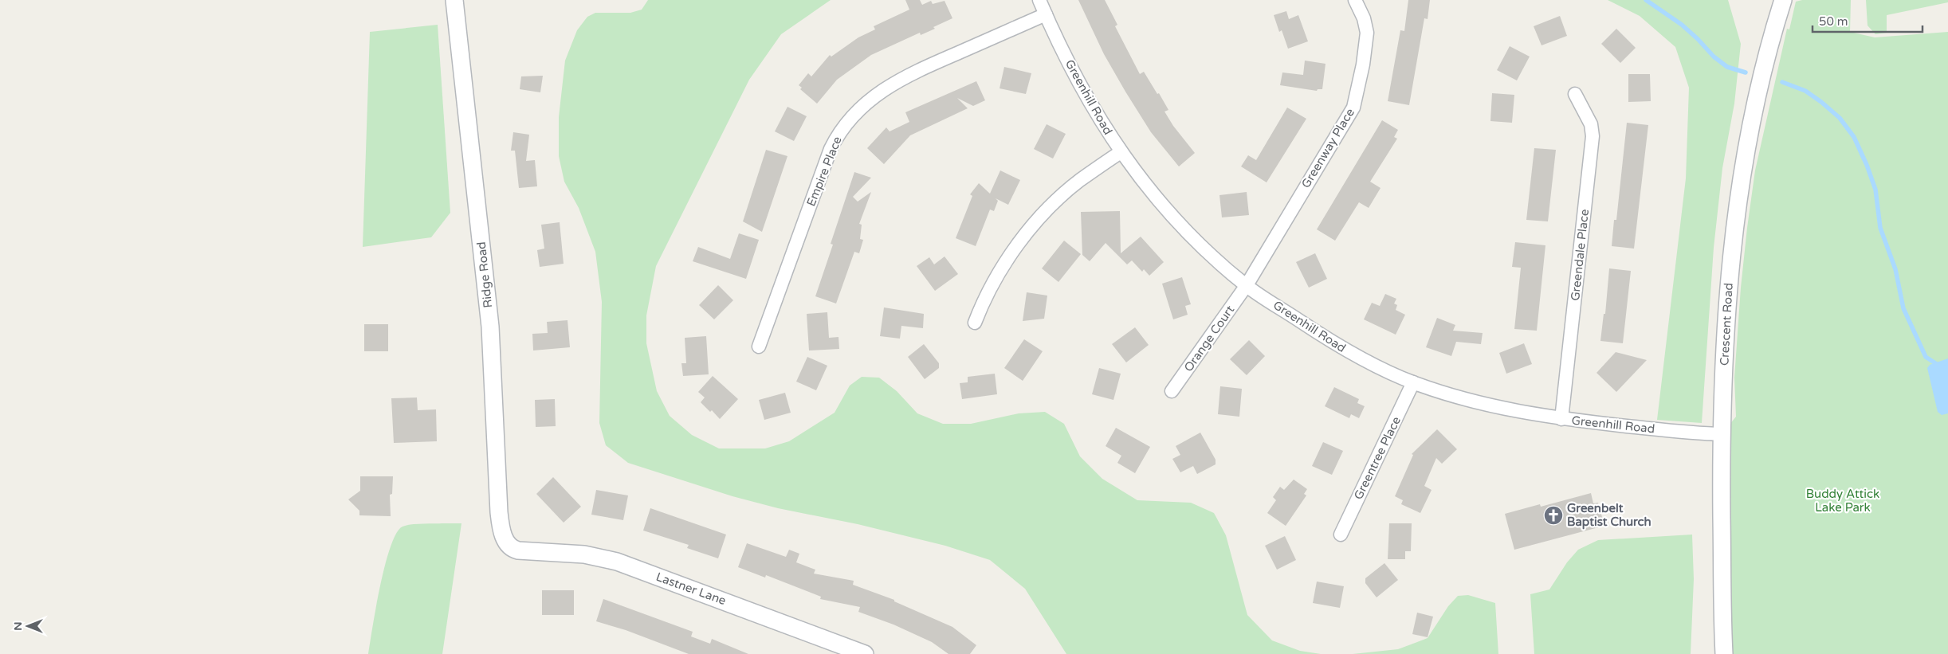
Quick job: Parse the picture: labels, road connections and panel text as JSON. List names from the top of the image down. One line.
{"streets":{"street":["Greenhill Road","Greenway Place","Empire Place","Greendale Place","Ridge Road","Crescent Road","Orange Court","Greentree Place","Lastner Lane"]},"crossings":[["Greenhill Road","Greenway Place"],["Greenhill Road","Empire Place"],["Greenhill Road","Greendale Place"],["Greenhill Road","Crescent Road"],["Greenhill Road","Orange Court"],["Greenhill Road","Greentree Place"],["Greenway Place","Orange Court"],["Ridge Road","Lastner Lane"]],"parks":["Buddy Attick Lake Park"],"places":{"church":["Greenbelt Baptist Church"]},"scale_bar":"50 m","north":"left"}
